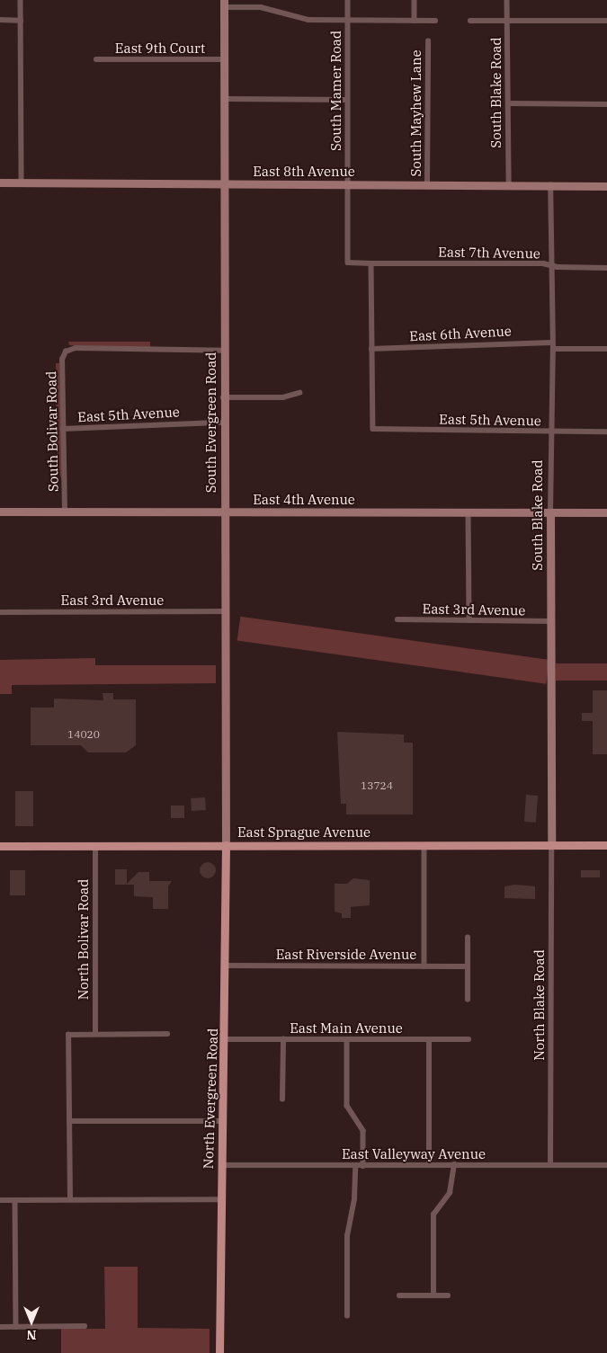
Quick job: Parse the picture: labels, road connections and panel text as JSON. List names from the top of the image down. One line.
{"streets":{"main road":["East Sprague Avenue","North Evergreen Road"],"street":["East 9th Court","South Mamer Road","South Blake Road","South Mayhew Lane","East 8th Avenue","East 7th Avenue","East 6th Avenue","East 5th Avenue","South Evergreen Road","South Bolivar Road","East 4th Avenue","East 3rd Avenue","North Bolivar Road","East Riverside Avenue","North Blake Road","East Main Avenue","East Valleyway Avenue"]},"crossings":[["East 9th Court","South Evergreen Road"],["South Mamer Road","East 8th Avenue"],["South Mamer Road","East 7th Avenue"],["South Blake Road","East 8th Avenue"],["South Blake Road","East 7th Avenue"],["South Blake Road","East 6th Avenue"],["South Blake Road","East 5th Avenue"],["South Blake Road","East 4th Avenue"],["South Blake Road","East 3rd Avenue"],["South Blake Road","East Sprague Avenue"],["South Blake Road","North Blake Road"],["South Mayhew Lane","East 8th Avenue"],["East 8th Avenue","South Evergreen Road"],["East 6th Avenue","East 5th Avenue"],["East 5th Avenue","South Evergreen Road"],["East 5th Avenue","South Bolivar Road"],["South Evergreen Road","South Bolivar Road"],["South Evergreen Road","East 4th Avenue"],["South Evergreen Road","East 3rd Avenue"],["South Evergreen Road","East Sprague Avenue"],["South Evergreen Road","North Evergreen Road"],["South Bolivar Road","East 4th Avenue"],["East Sprague Avenue","North Bolivar Road"],["East Sprague Avenue","North Blake Road"],["East Sprague Avenue","North Evergreen Road"],["East Riverside Avenue","North Evergreen Road"],["North Blake Road","East Valleyway Avenue"],["East Main Avenue","North Evergreen Road"],["North Evergreen Road","East Valleyway Avenue"]],"house_numbers":["14020","13724"],"north":"bottom"}
